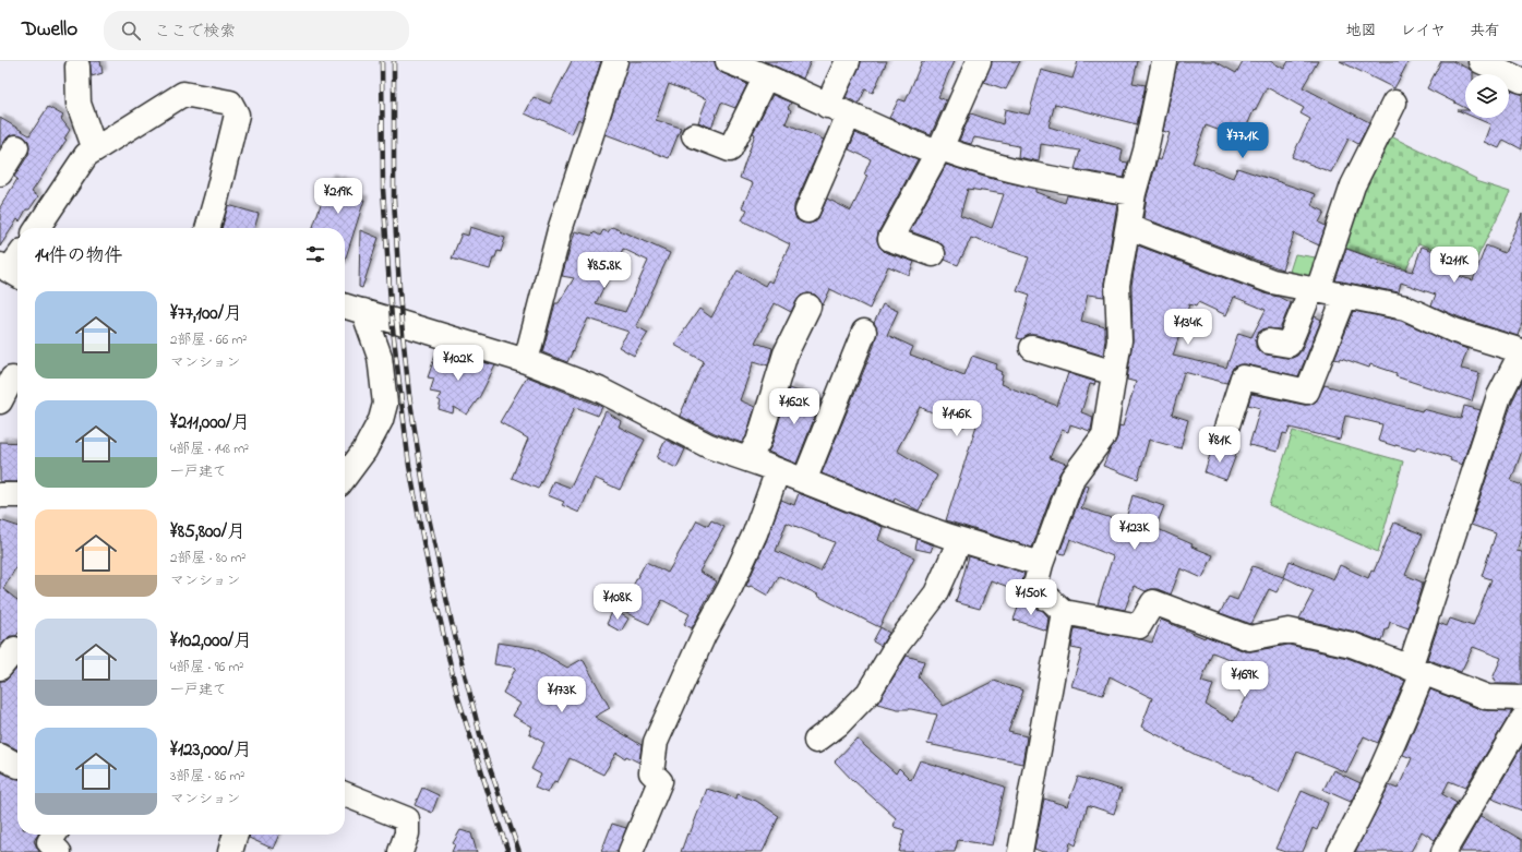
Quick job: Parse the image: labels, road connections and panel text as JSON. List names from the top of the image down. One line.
{"page":{"header":"Dwello","search":"ここで検索","nav":["地図","レイヤ","共有"],"price":["¥77.1K","¥219K","¥211K","¥85.8K","¥134K","¥102K","¥162K","¥146K","¥81K","¥123K","¥150K","¥108K","¥169K","¥173K"],"heading":"14件の物件","list":[{"name":"¥77,100/月","note":"2部屋 · 66 m² · マンション"},{"name":"¥211,000/月","note":"4部屋 · 148 m² · 一戸建て"},{"name":"¥85,800/月","note":"2部屋 · 80 m² · マンション"},{"name":"¥102,000/月","note":"4部屋 · 96 m² · 一戸建て"},{"name":"¥123,000/月","note":"3部屋 · 86 m² · マンション"}]}}
